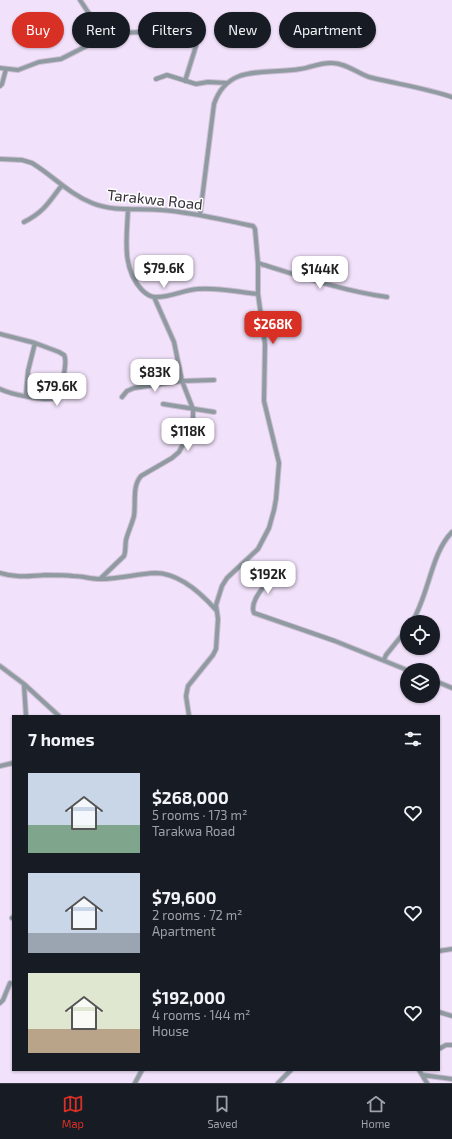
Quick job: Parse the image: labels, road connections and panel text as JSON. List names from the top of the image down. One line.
{"streets":{"street":["Tarakwa Road"]},"page":{"chip":["Buy","Rent","Filters","New","Apartment"],"price":["$79.6K","$144K","$268K","$83K","$79.6K","$118K","$192K"],"heading":"7 homes","list":[{"name":"$268,000","note":"5 rooms · 173 m² · Tarakwa Road"},{"name":"$79,600","note":"2 rooms · 72 m² · Apartment"},{"name":"$192,000","note":"4 rooms · 144 m² · House"}],"tabs":["Map","Saved","Home"]}}
